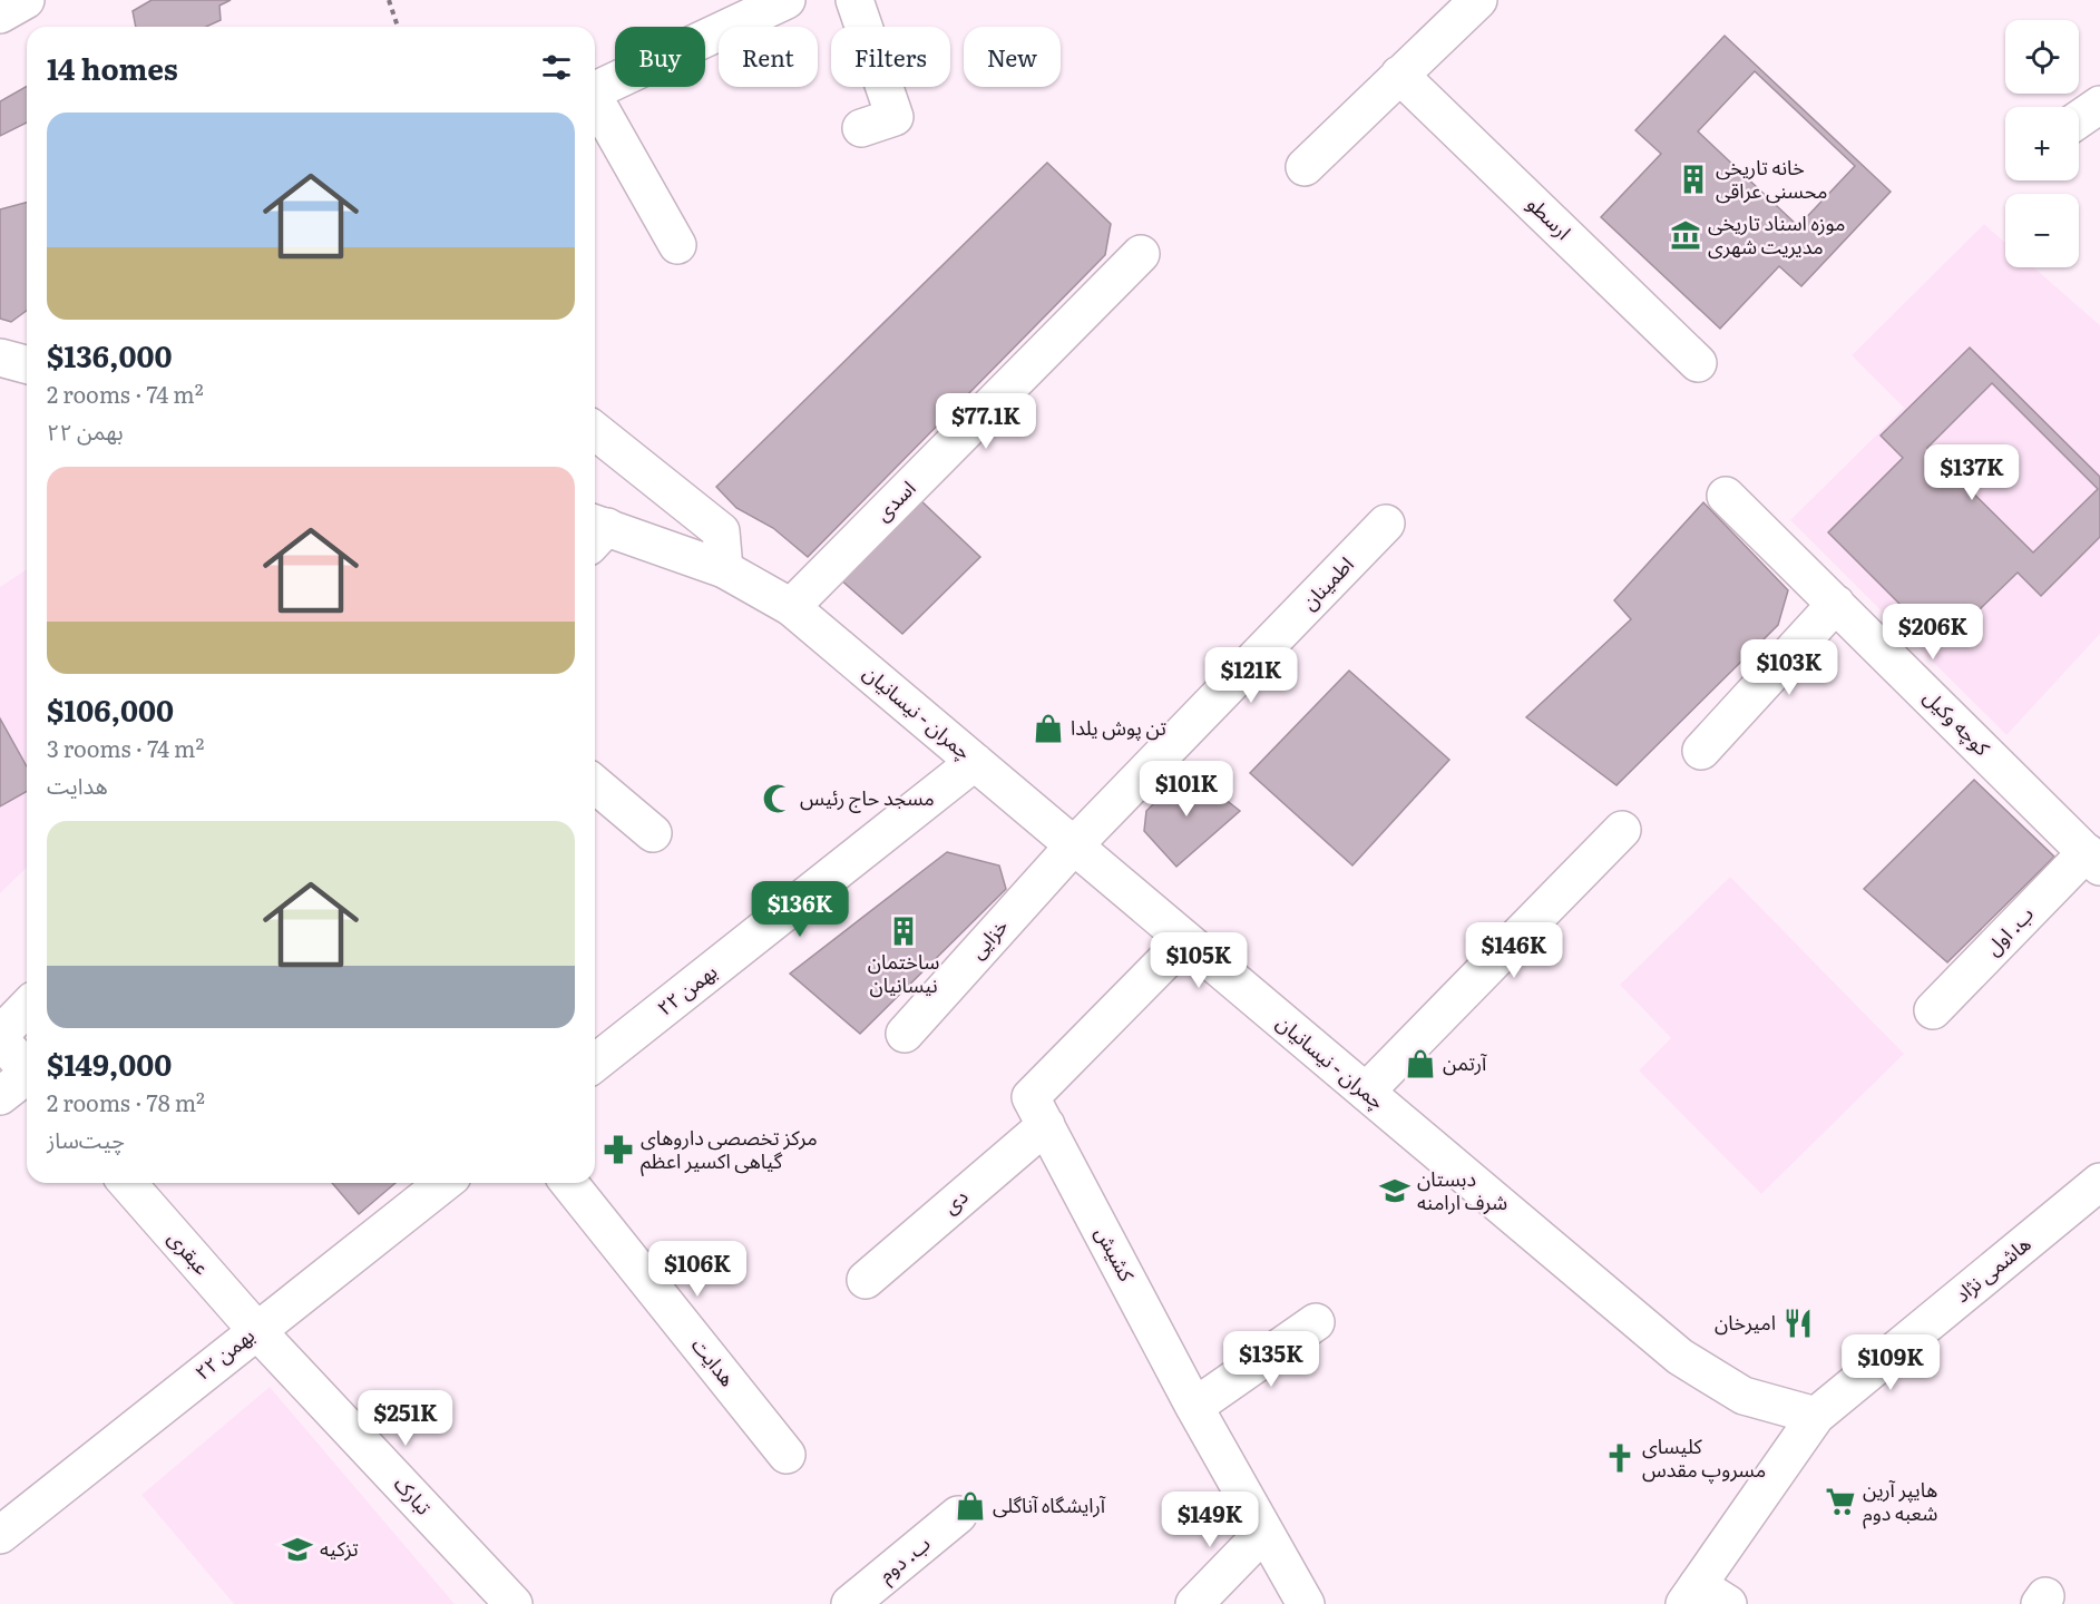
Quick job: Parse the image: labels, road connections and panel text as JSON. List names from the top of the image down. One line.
{"streets":{"street":["ارسطو","اسدی","اطمینان","چمران - نیسانیان","کوچه وکیل","ب. اول","خزایی","۲۲ بهمن","دی","عبقری","کشیش","هاشمی نژاد","هدایت","تبارک","ب. دوم"]},"crossings":[["اسدی","چمران - نیسانیان"],["اطمینان","چمران - نیسانیان"],["اطمینان","خزایی"],["چمران - نیسانیان","خزایی"],["چمران - نیسانیان","۲۲ بهمن"],["چمران - نیسانیان","کشیش"],["چمران - نیسانیان","هاشمی نژاد"],["کوچه وکیل","ب. اول"],["۲۲ بهمن","عبقری"],["۲۲ بهمن","تبارک"],["دی","کشیش"],["عبقری","تبارک"]],"places":{"building":["خانه تاریخی محسنی عراقی","ساختمان نیسانیان"],"museum":["موزه اسناد تاریخی مدیریت شهری"],"shop":["تن پوش یلدا","آرتمن","آرایشگاه آناگلی"],"mosque":["مسجد حاج رئیس"],"pharmacy":["مرکز تخصصی داروهای گیاهی اکسیر اعظم"],"school or university":["دبستان شرف ارامنه","تزکیه"],"restaurant":["امیرخان"],"church":["کلیسای مسروپ مقدس"],"supermarket":["هایپر آرین شعبه دوم"]},"page":{"map_buttons":["+","−"],"chip":["Buy","Rent","Filters","New"],"heading":"14 homes","list":[{"name":"$136,000","note":"2 rooms · 74 m² · ۲۲ بهمن"},{"name":"$106,000","note":"3 rooms · 74 m² · هدایت"},{"name":"$149,000","note":"2 rooms · 78 m² · چیت‌ساز"}],"price":["$77.1K","$137K","$206K","$103K","$121K","$101K","$136K","$146K","$105K","$106K","$135K","$109K","$251K","$149K"]}}
